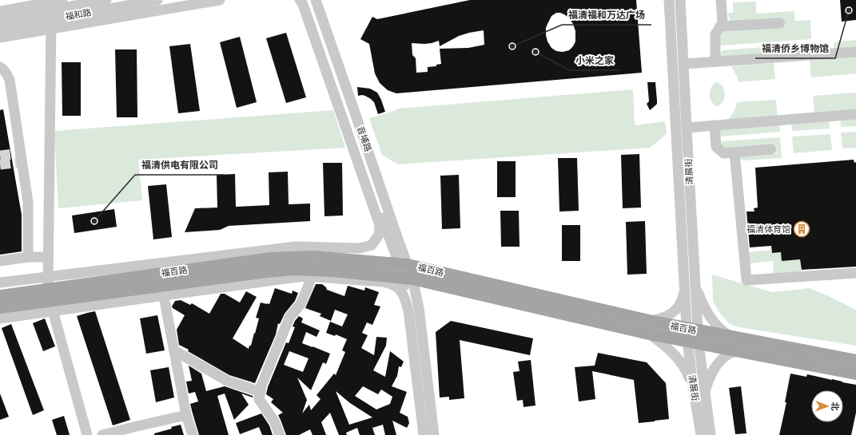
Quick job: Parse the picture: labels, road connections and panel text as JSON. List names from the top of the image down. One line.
{"streets":{"main road":["福百路"],"street":["福和路","音埔路","清晨街","清展街"]},"crossings":[["音埔路","福百路"],["清晨街","福百路"],["清晨街","清展街"],["福百路","清展街"]],"places":{"other":["福清侨乡博物馆","福清福和万达广场","小米之家","福清供电有限公司"],"building":["福清体育馆"]},"north":"right"}
